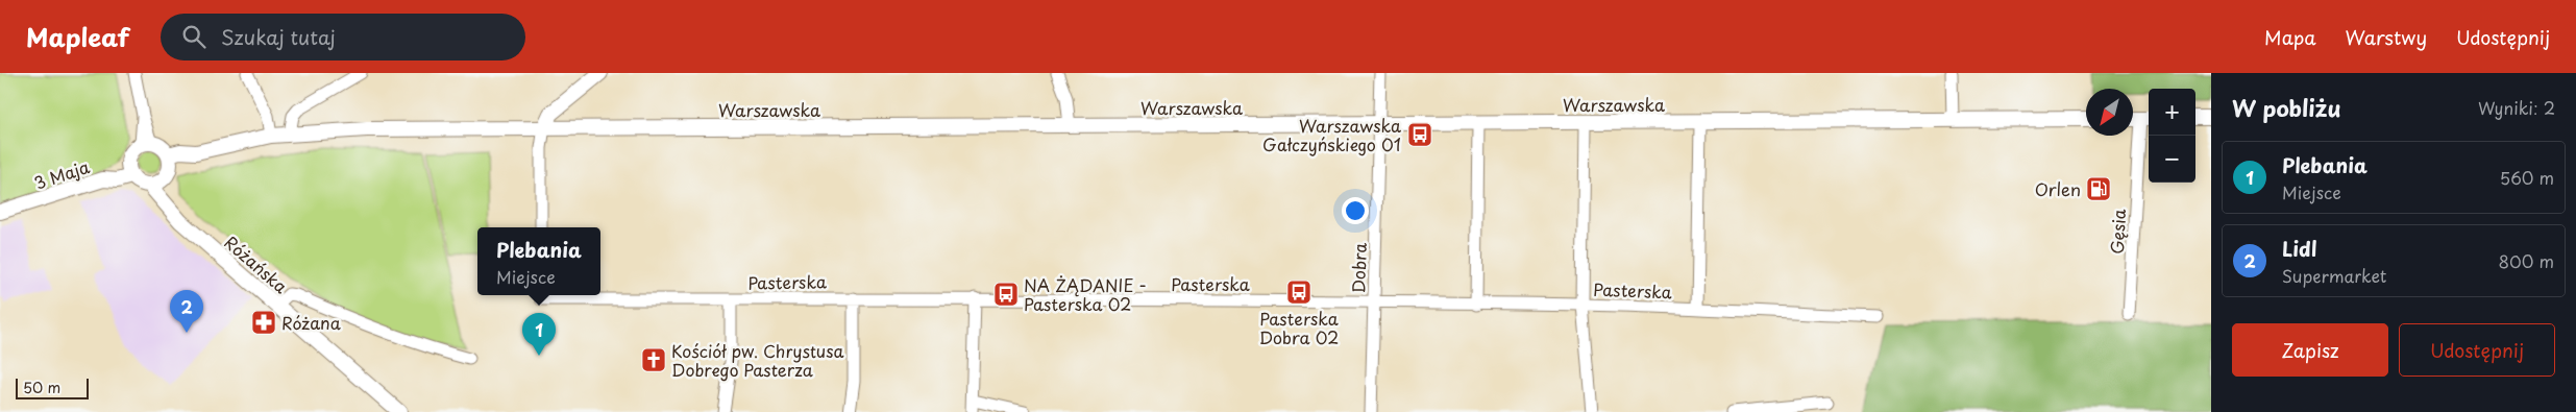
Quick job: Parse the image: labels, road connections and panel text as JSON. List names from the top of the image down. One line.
{"streets":{"street":["Warszawska","3 Maja","Gęsia","Różańska","Dobra","Pasterska"]},"crossings":[["Warszawska","Dobra"],["3 Maja","Różańska"],["Dobra","Pasterska"]],"places":{"bus stop":["Warszawska Gałczyńskiego 01","Pasterska Dobra 02","NA ŻĄDANIE - Pasterska 02"],"fuel station":["Orlen"],"pharmacy":["Różana"],"church":["Kościół pw. Chrystusa Dobrego Pasterza"]},"scale_bar":"50 m","north":"bottom left","page":{"header":"Mapleaf","search":"Szukaj tutaj","nav":["Mapa","Warstwy","Udostępnij"],"heading":["W pobliżu","Wyniki: 2"],"map_buttons":["+","−"],"list":[{"mark":"1","name":"Plebania","note":"Miejsce","value":"560 m"},{"mark":"2","name":"Lidl","note":"Supermarket","value":"800 m"}],"popup":["Plebania","Miejsce"],"pins":["2","1"],"buttons":["Zapisz","Udostępnij"],"scale":"50 m"}}
